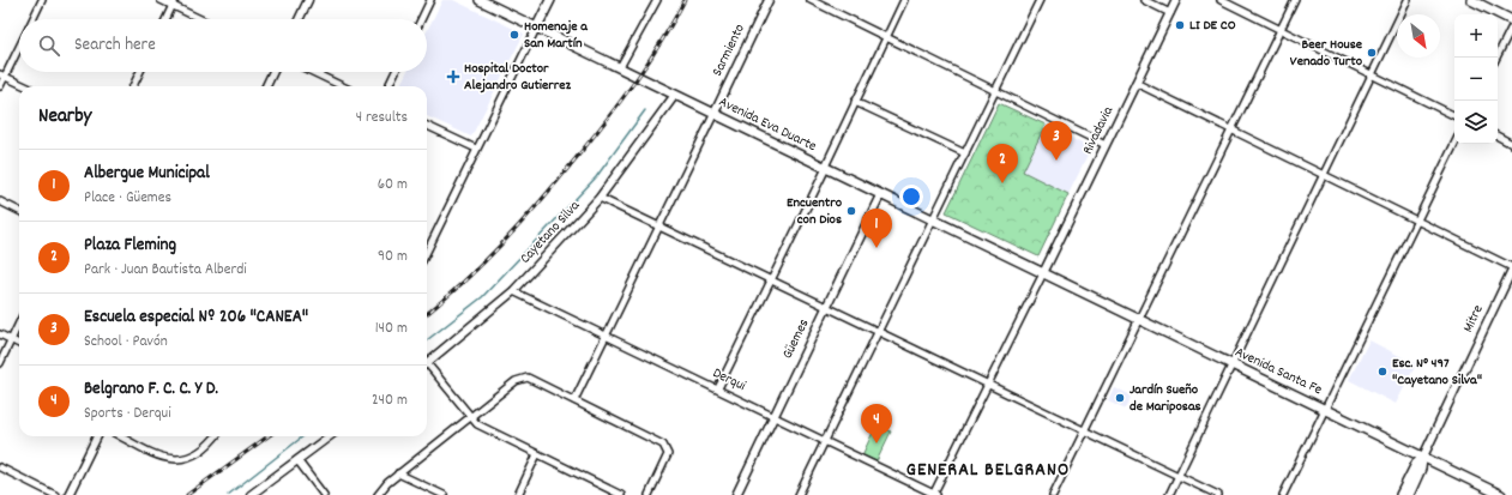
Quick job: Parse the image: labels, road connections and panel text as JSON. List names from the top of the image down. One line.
{"streets":{"main road":["Avenida Eva Duarte","Avenida Santa Fe"],"street":["Sarmiento","Rivadavia","Cayetano Silva","Mitre","Güemes","Derqui"]},"crossings":[["Sarmiento","Avenida Eva Duarte"],["Avenida Eva Duarte","Rivadavia"],["Avenida Eva Duarte","Cayetano Silva"],["Avenida Eva Duarte","Güemes"],["Avenida Eva Duarte","Avenida Santa Fe"],["Rivadavia","Avenida Santa Fe"],["Cayetano Silva","Derqui"],["Mitre","Avenida Santa Fe"],["Güemes","Derqui"]],"districts":["GENERAL BELGRANO"],"places":{"other":["LI DE CO","Homenaje a San Martín","Beer House Venado Turto","Encuentro con Dios","Esc. N° 497 \"Cayetano Silva\"","Jardín Sueño de Mariposas"],"health":["Hospital Doctor Alejandro Gutierrez"]},"north":"bottom right","page":{"map_buttons":["+","−"],"search":"Search here","heading":["Nearby","4 results"],"pins":["3","2","1","4"],"list":[{"mark":"1","name":"Albergue Municipal","note":"Place · Güemes","value":"60 m"},{"mark":"2","name":"Plaza Fleming","note":"Park · Juan Bautista Alberdi","value":"90 m"},{"mark":"3","name":"Escuela especial Nº 206 \"CANEA\"","note":"School · Pavón","value":"140 m"},{"mark":"4","name":"Belgrano F. C. C. Y D.","note":"Sports · Derqui","value":"240 m"}]}}
